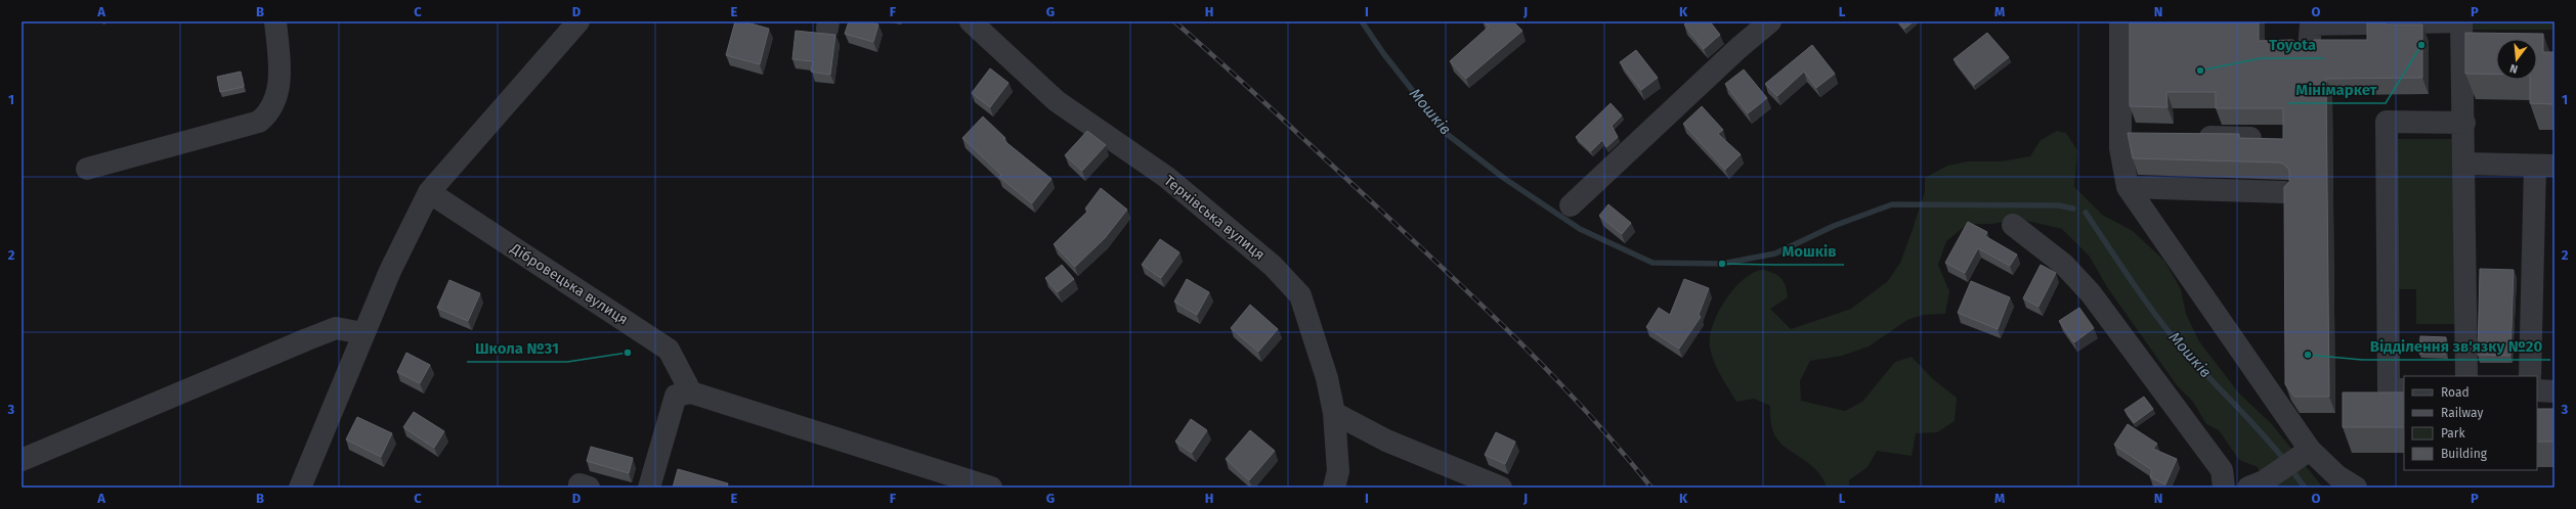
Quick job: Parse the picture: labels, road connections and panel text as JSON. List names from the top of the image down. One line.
{"streets":{"street":["Тернівська вулиця","Дібровецька вулиця"]},"water":["Мошків"],"places":["Мінімаркет","Toyota","Мошків","Школа №31","Відділення зв'язку №20"],"legend":["Road","Railway","Park","Building"],"north":"bottom","grid":{"columns":["A","B","C","D","E","F","G","H","I","J","K","L","M","N","O","P"],"rows":["1","2","3"]}}
